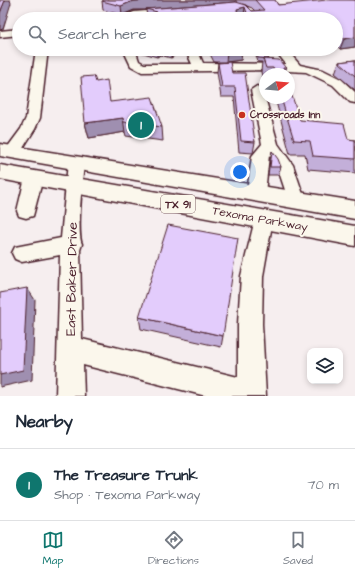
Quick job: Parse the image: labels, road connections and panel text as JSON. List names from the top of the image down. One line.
{"streets":{"main road":["TX 91","Texoma Parkway"],"street":["East Baker Drive"]},"crossings":[["Texoma Parkway","East Baker Drive"]],"places":["Crossroads Inn"],"north":"right","page":{"search":"Search here","pins":"1","heading":"Nearby","list":[{"mark":"1","name":"The Treasure Trunk","note":"Shop · Texoma Parkway","value":"70 m"}],"nav":["Map","Directions","Saved"]}}
